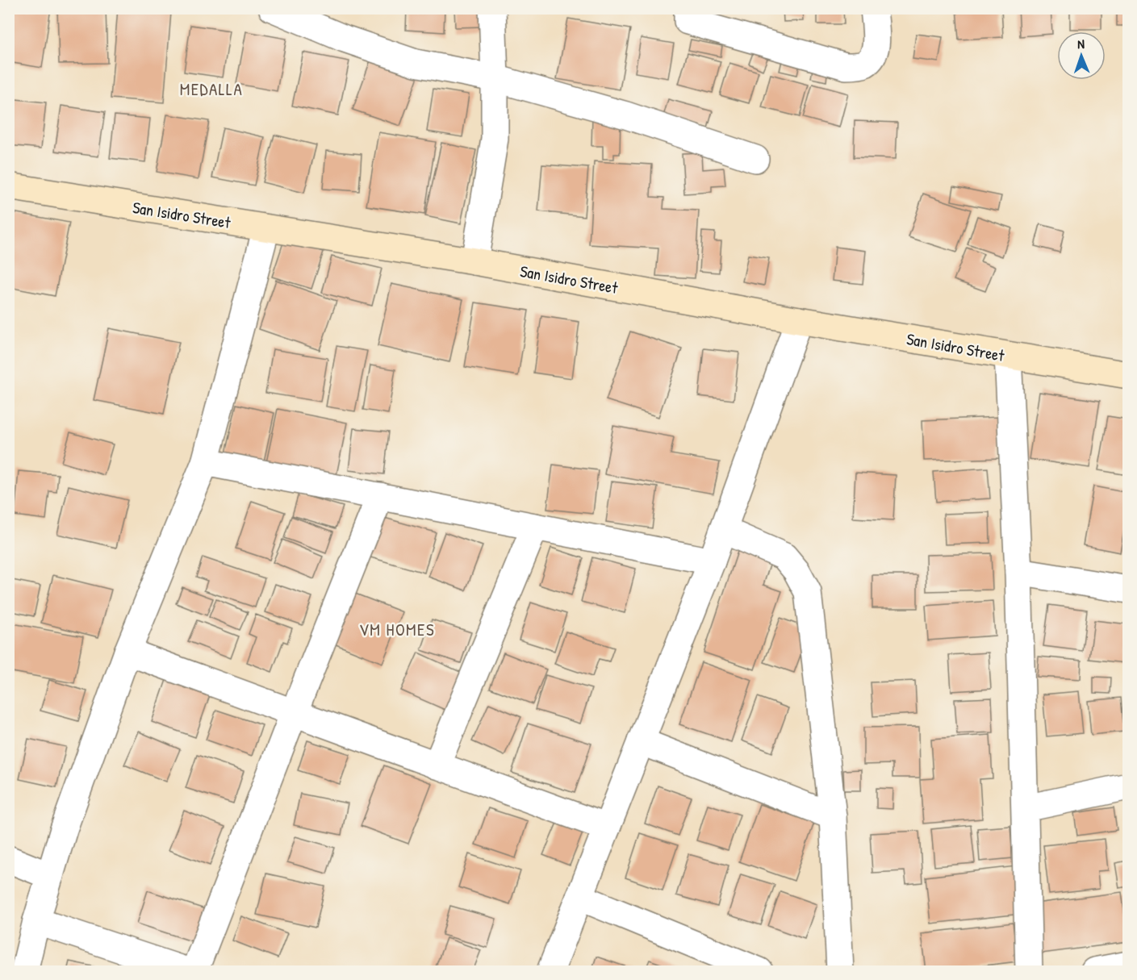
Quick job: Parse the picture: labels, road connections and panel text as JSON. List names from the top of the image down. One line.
{"streets":{"street":["San Isidro Street"]},"districts":["MEDALLA","VM HOMES"],"north":"top"}
